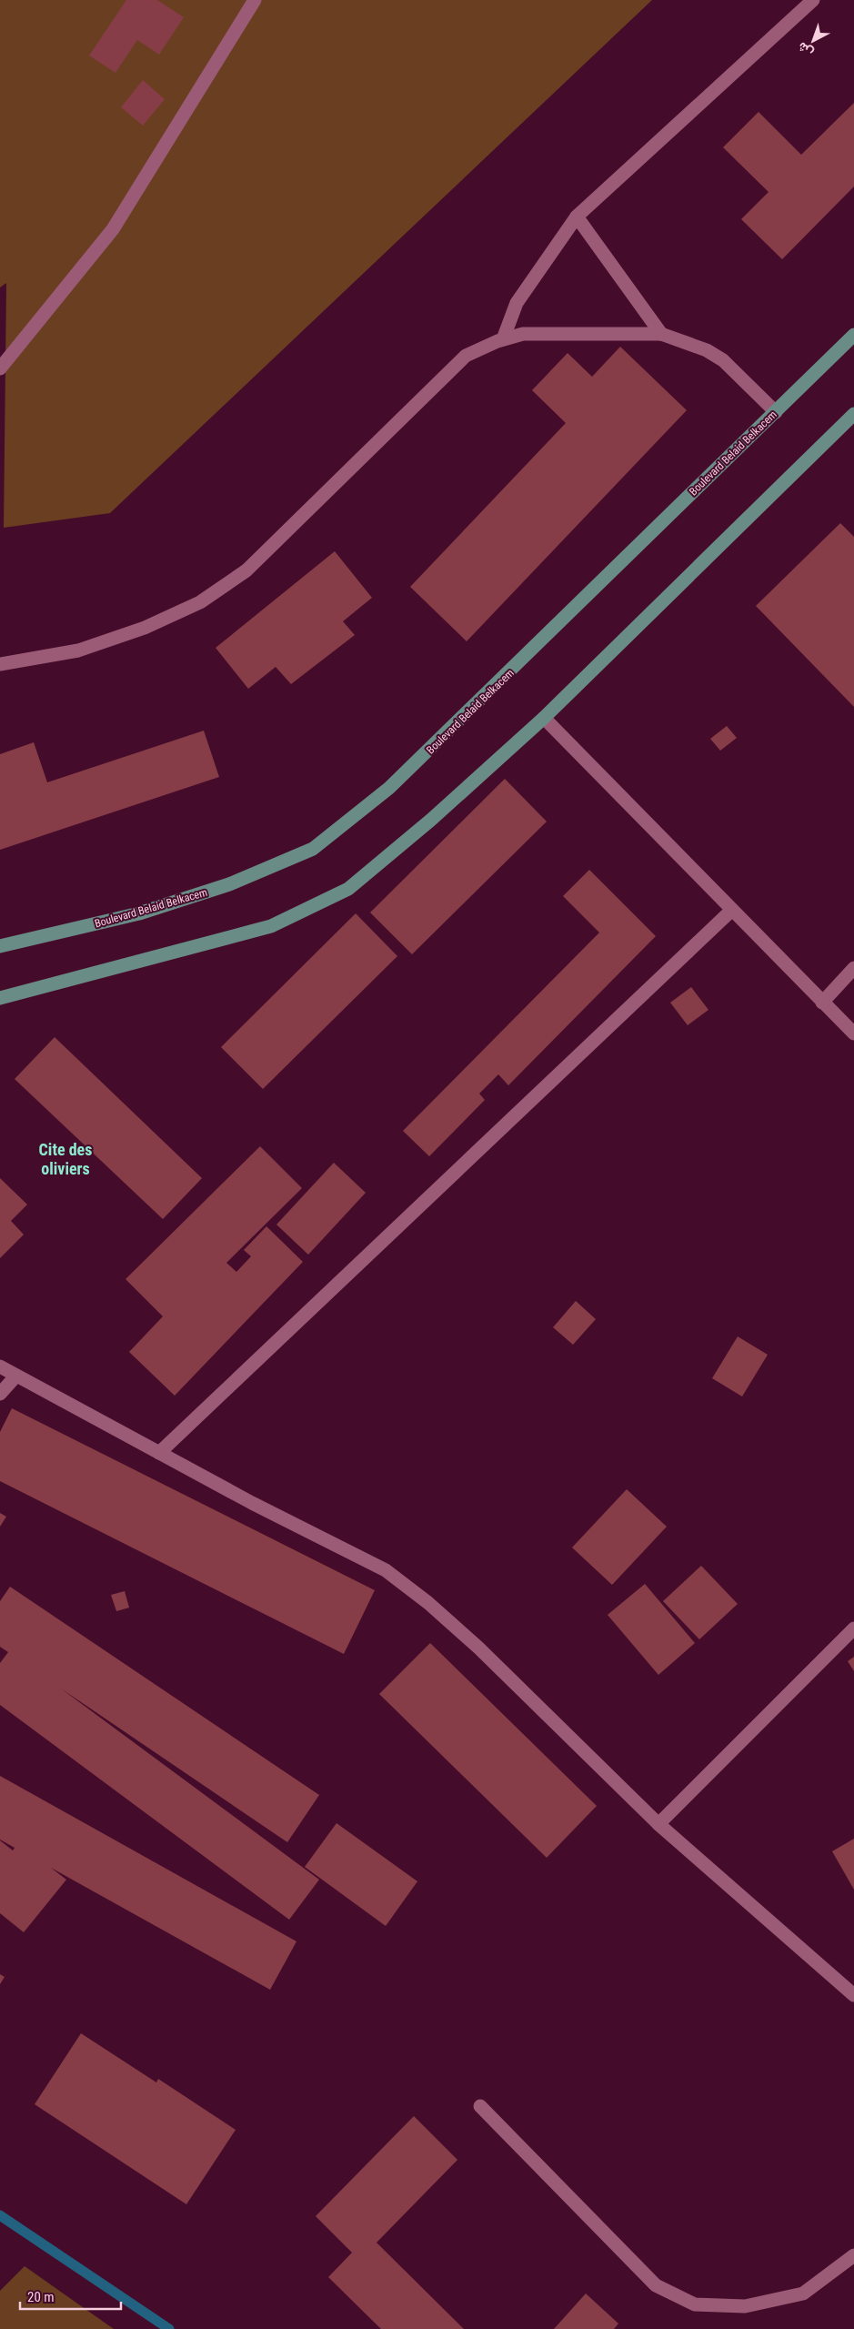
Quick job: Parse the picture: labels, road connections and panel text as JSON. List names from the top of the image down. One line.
{"streets":{"main road":["Boulevard Belaid Belkacem"]},"districts":["Cite des oliviers"],"scale_bar":"20 m","north":"bottom left"}
